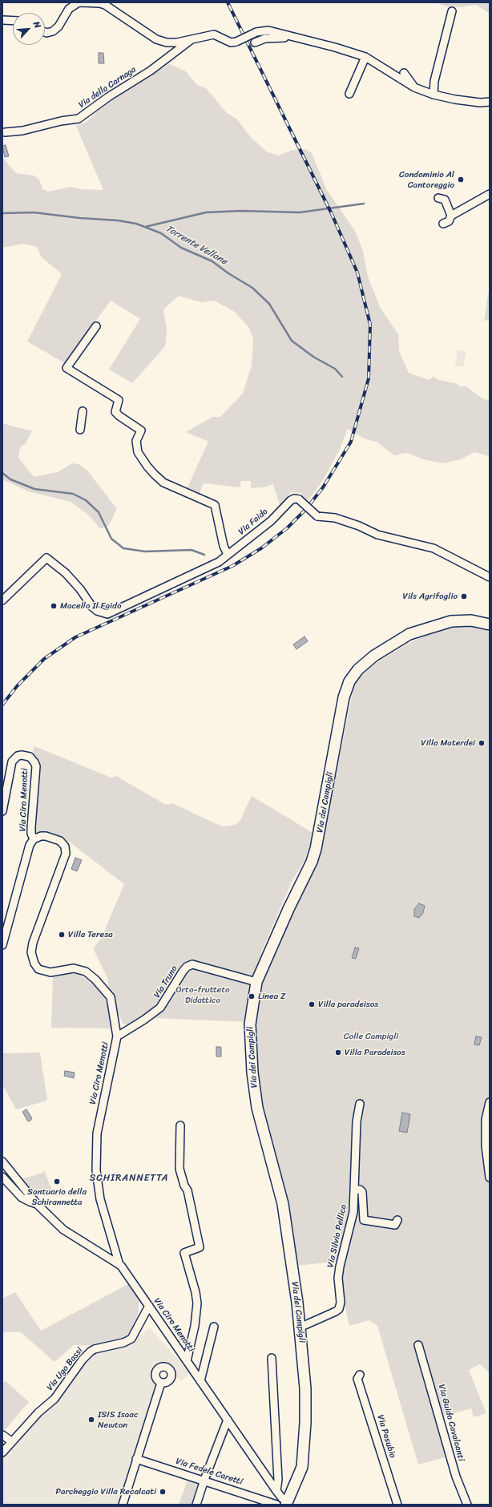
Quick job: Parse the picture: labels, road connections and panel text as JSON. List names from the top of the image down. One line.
{"streets":{"street":["Via della Carnaga","Via Faido","Via Ciro Menotti","Via dei Campigli","Via Truno","Via Silvio Pellico","Via Ugo Bassi","Via Guido Cavalcanti","Via Pasubio","Via Fedele Caretti"]},"crossings":[["Via Ciro Menotti","Via dei Campigli"],["Via Ciro Menotti","Via Truno"],["Via Ciro Menotti","Via Ugo Bassi"],["Via dei Campigli","Via Truno"],["Via dei Campigli","Via Silvio Pellico"]],"districts":["SCHIRANNETTA"],"water":["Torrente Vellone"],"parks":["Orto-frutteto Didattico","Colle Campigli"],"places":["Condominio Al Cantoreggio","Vils Agrifoglio","Macello Il Faido","Villa Materdei","Villa Teresa","Linea Z","Villa paradeisos","Villa Paradeisos","Santuario della Schirannetta","ISIS Isaac Newton","Parcheggio Villa Recalcati"],"north":"top right"}
